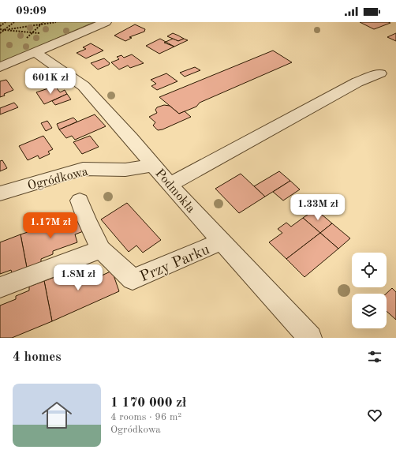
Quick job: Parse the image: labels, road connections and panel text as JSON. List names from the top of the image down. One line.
{"streets":{"street":["Ogródkowa","Podmokła","Przy Parku"]},"crossings":[["Ogródkowa","Podmokła"],["Podmokła","Przy Parku"]],"page":{"status":"09:09","price":["601K zł","1.33M zł","1.17M zł","1.8M zł"],"heading":"4 homes","list":[{"name":"1 170 000 zł","note":"4 rooms · 96 m² · Ogródkowa"}]}}
